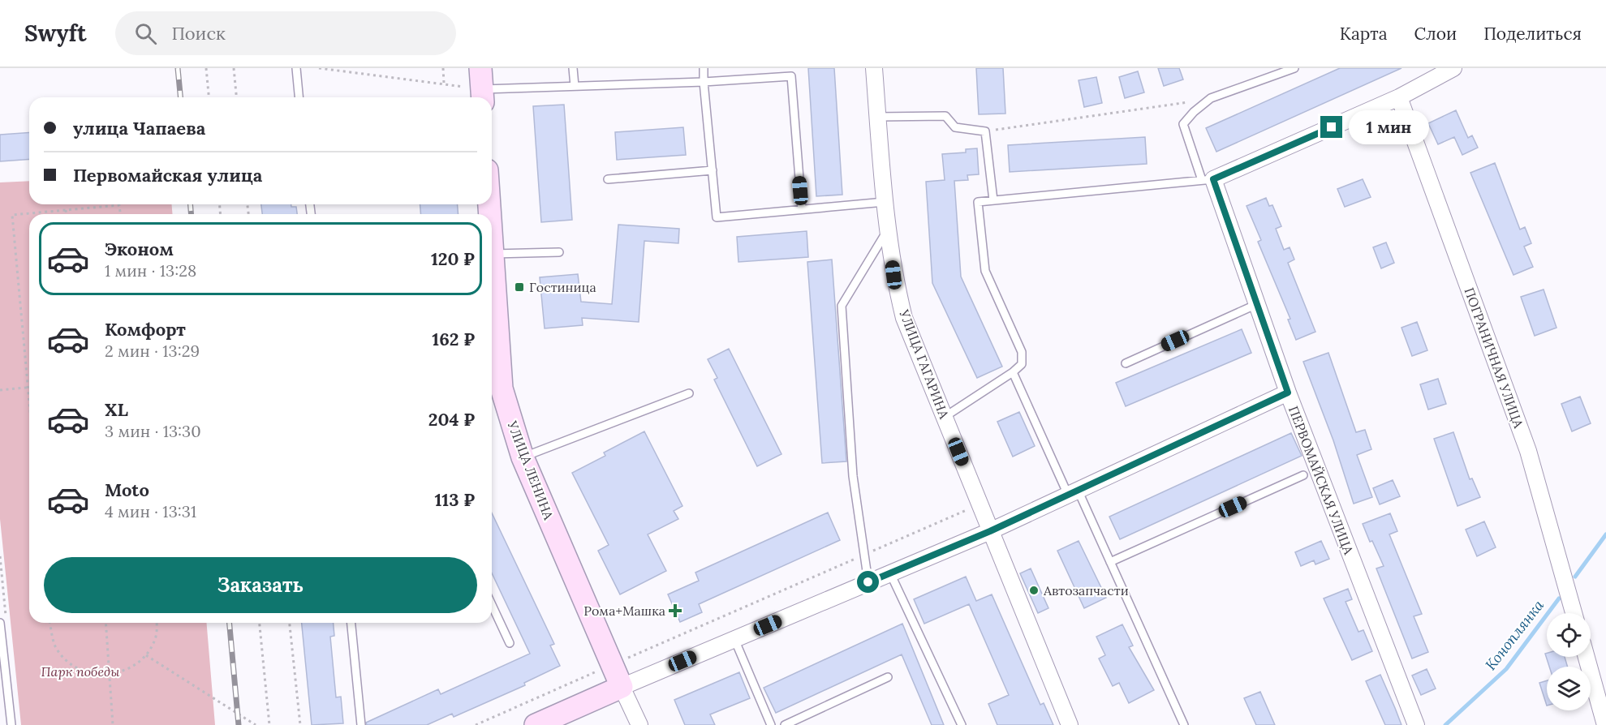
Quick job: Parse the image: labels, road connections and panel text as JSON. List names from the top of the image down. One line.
{"streets":{"main road":["УЛИЦА ЛЕНИНА"],"street":["ПОГРАНИЧНАЯ УЛИЦА","УЛИЦА ГАГАРИНА","ПЕРВОМАЙСКАЯ УЛИЦА"]},"water":["Коноплянка"],"parks":["Парк победы"],"places":{"transit":["Гостиница"],"other":["Автозапчасти"],"health":["Рома+Машка"]},"page":{"header":"Swyft","search":"Поиск","nav":["Карта","Слои","Поделиться"],"banner":["улица Чапаева","Первомайская улица"],"bubble":"1 мин","list":[{"name":"Эконом","note":"1 мин · 13:28","value":"120 ₽"},{"name":"Комфорт","note":"2 мин · 13:29","value":"162 ₽"},{"name":"XL","note":"3 мин · 13:30","value":"204 ₽"},{"name":"Moto","note":"4 мин · 13:31","value":"113 ₽"}],"buttons":"Заказать"}}
